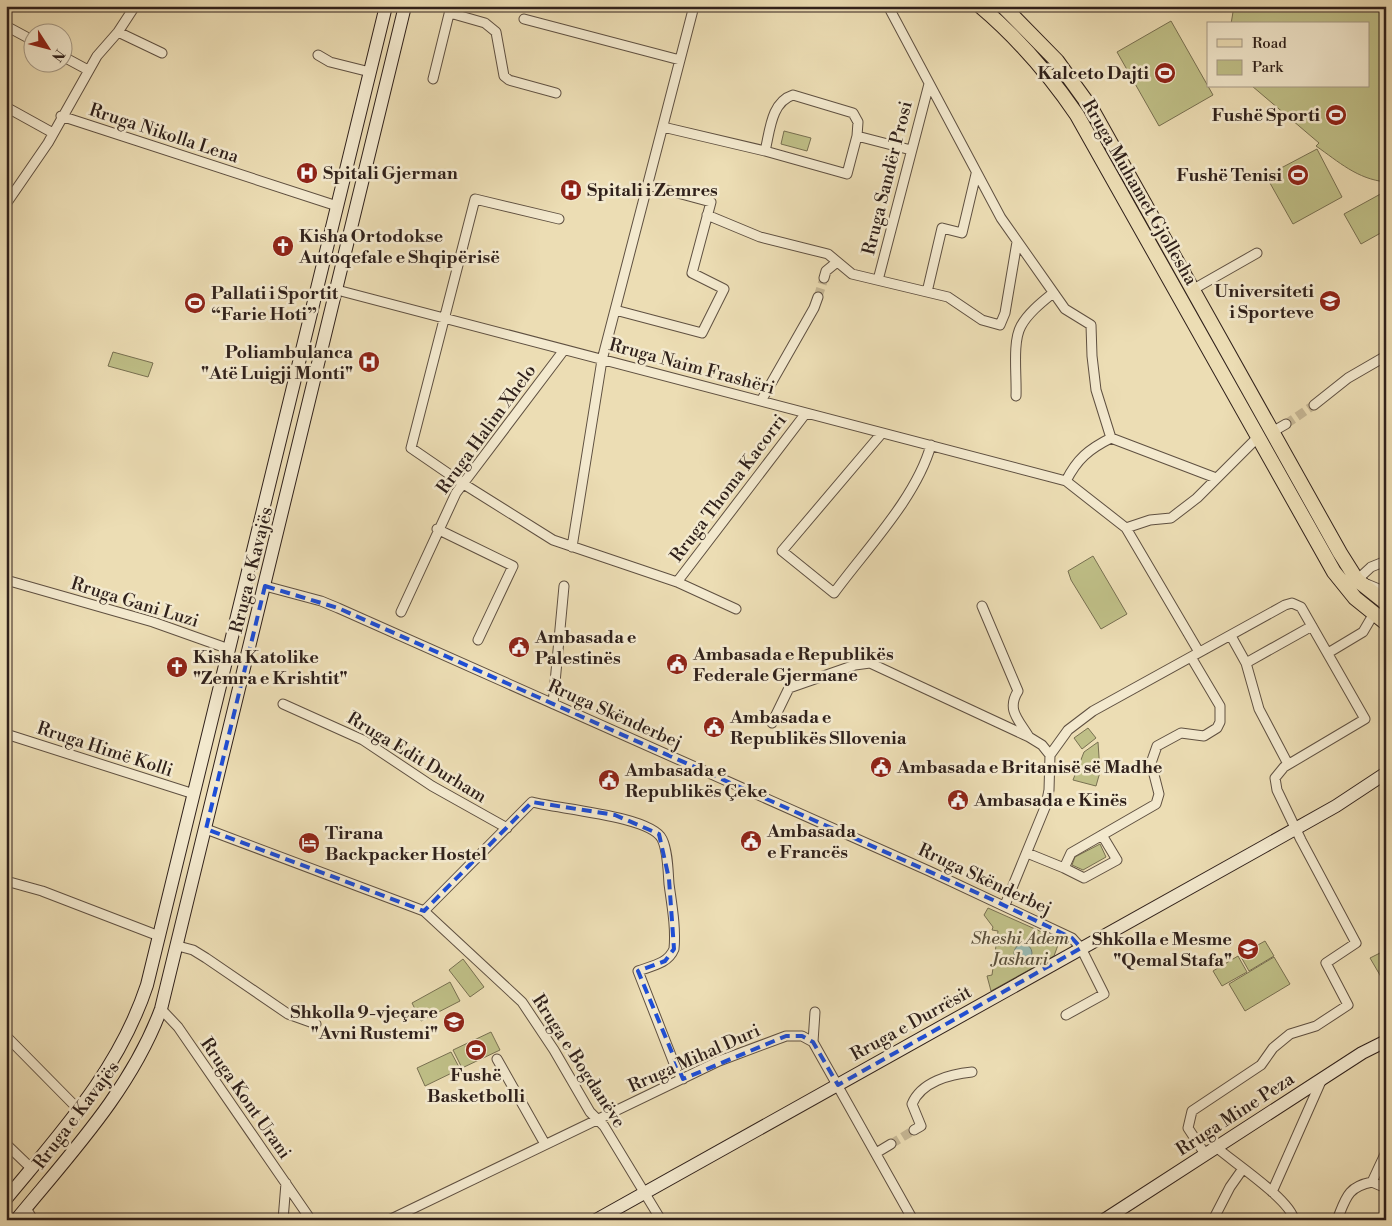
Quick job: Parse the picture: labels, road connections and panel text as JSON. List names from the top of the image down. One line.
{"streets":{"main road":["Rruga Muhamet Gjollesha","Rruga e Kavajës","Rruga e Durrësit","Rruga Mine Peza"],"street":["Rruga Nikolla Lena","Rruga Sandër Prosi","Rruga Naim Frashëri","Rruga Halim Xhelo","Rruga Thoma Kacorri","Rruga Gani Luzi","Rruga Skënderbej","Rruga Himë Kolli","Rruga Edit Durham","Rruga Mihal Duri","Rruga e Bogdanëve","Rruga Kont Urani"]},"crossings":[["Rruga Nikolla Lena","Rruga e Kavajës"],["Rruga Naim Frashëri","Rruga Halim Xhelo"],["Rruga Naim Frashëri","Rruga Thoma Kacorri"],["Rruga Naim Frashëri","Rruga e Kavajës"],["Rruga e Kavajës","Rruga Gani Luzi"],["Rruga e Kavajës","Rruga Skënderbej"],["Rruga e Kavajës","Rruga Himë Kolli"],["Rruga e Kavajës","Rruga e Bogdanëve"],["Rruga e Kavajës","Rruga Kont Urani"],["Rruga Skënderbej","Rruga e Durrësit"],["Rruga e Durrësit","Rruga e Bogdanëve"],["Rruga Mihal Duri","Rruga e Bogdanëve"]],"parks":["Sheshi Adem Jashari"],"places":{"sports":["Kalceto Dajti","Fushë Sporti","Fushë Tenisi","Pallati i Sportit “Farie Hoti”","Fushë Basketbolli"],"hospital":["Spitali Gjerman","Spitali i Zemres","Poliambulanca \"Atë Luigji Monti\""],"church":["Kisha Ortodokse Autoqefale e Shqipërisë","Kisha Katolike \"Zemra e Krishtit\""],"school or university":["Universiteti i Sporteve","Shkolla e Mesme \"Qemal Stafa\"","Shkolla 9-vjeçare \"Avni Rustemi\""],"public building":["Ambasada e Palestinës","Ambasada e Republikës Federale Gjermane","Ambasada e Republikës Sllovenia","Ambasada e Britanisë së Madhe","Ambasada e Republikës Çeke","Ambasada e Kinës","Ambasada e Francës"],"hotel":["Tirana Backpacker Hostel"]},"legend":["Road","Park"],"north":"bottom right"}
